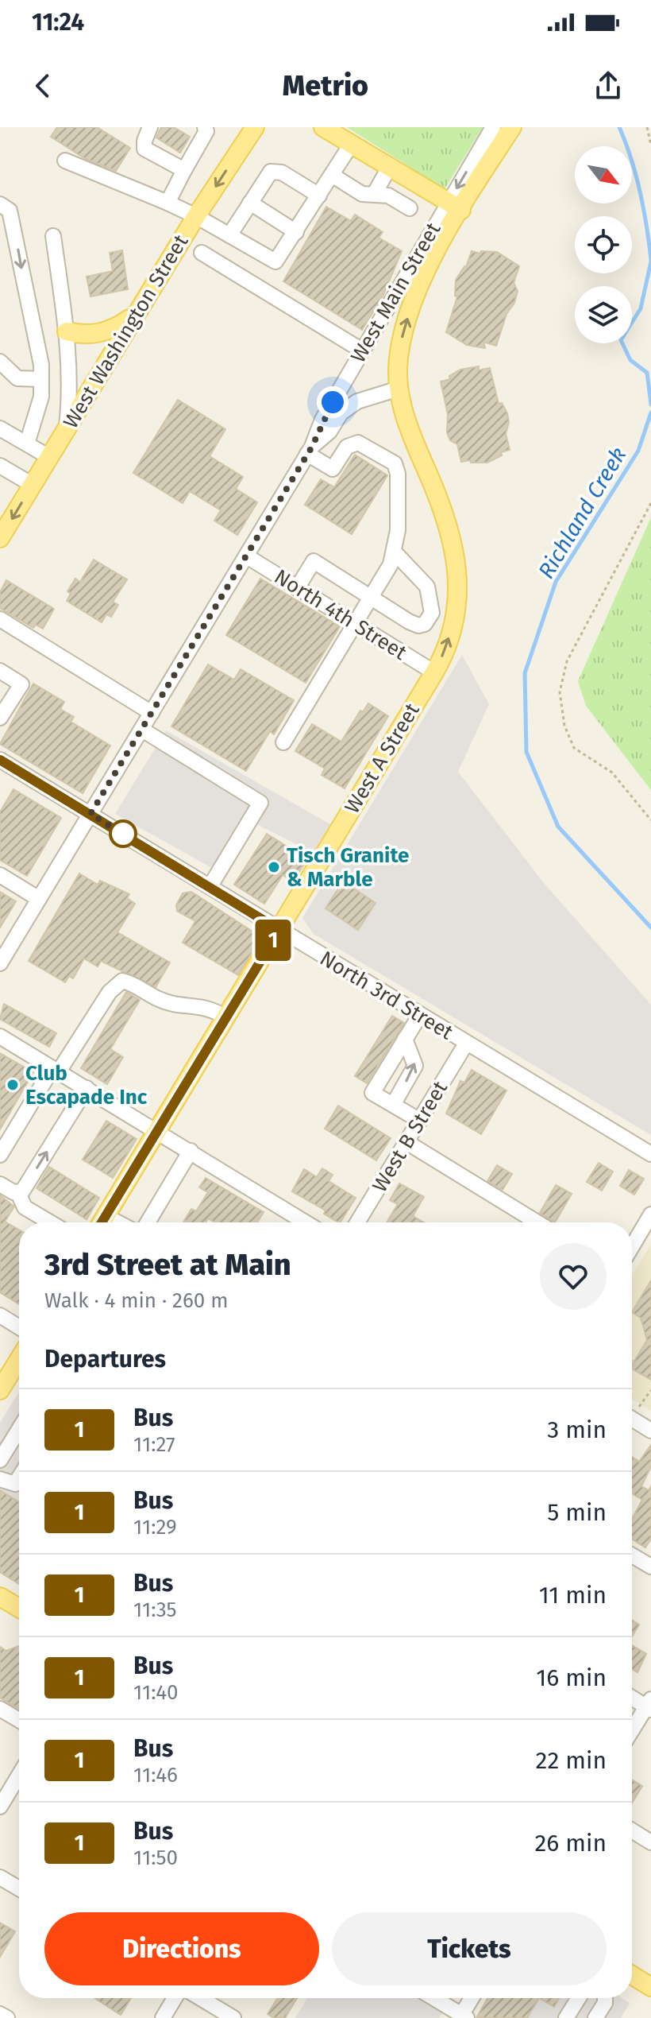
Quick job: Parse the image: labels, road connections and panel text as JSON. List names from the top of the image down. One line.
{"streets":{"main road":["West Main Street","West Washington Street","West A Street"],"street":["North 4th Street","North 3rd Street","West B Street"]},"crossings":[["West Main Street","West A Street"],["North 4th Street","West A Street"],["West A Street","North 3rd Street"],["North 3rd Street","West B Street"]],"water":["Richland Creek"],"places":["Tisch Granite & Marble","Club Escapade Inc"],"lines":["bus line 1"],"north":"bottom right","page":{"status":"11:24","header":"Metrio","on_map":"1","heading":[["3rd Street at Main","Walk · 4 min · 260 m"],"Departures"],"list":[{"mark":"1","name":"Bus","note":"11:27","value":"3 min"},{"mark":"1","name":"Bus","note":"11:29","value":"5 min"},{"mark":"1","name":"Bus","note":"11:35","value":"11 min"},{"mark":"1","name":"Bus","note":"11:40","value":"16 min"},{"mark":"1","name":"Bus","note":"11:46","value":"22 min"},{"mark":"1","name":"Bus","note":"11:50","value":"26 min"}],"buttons":["Directions","Tickets"]}}
